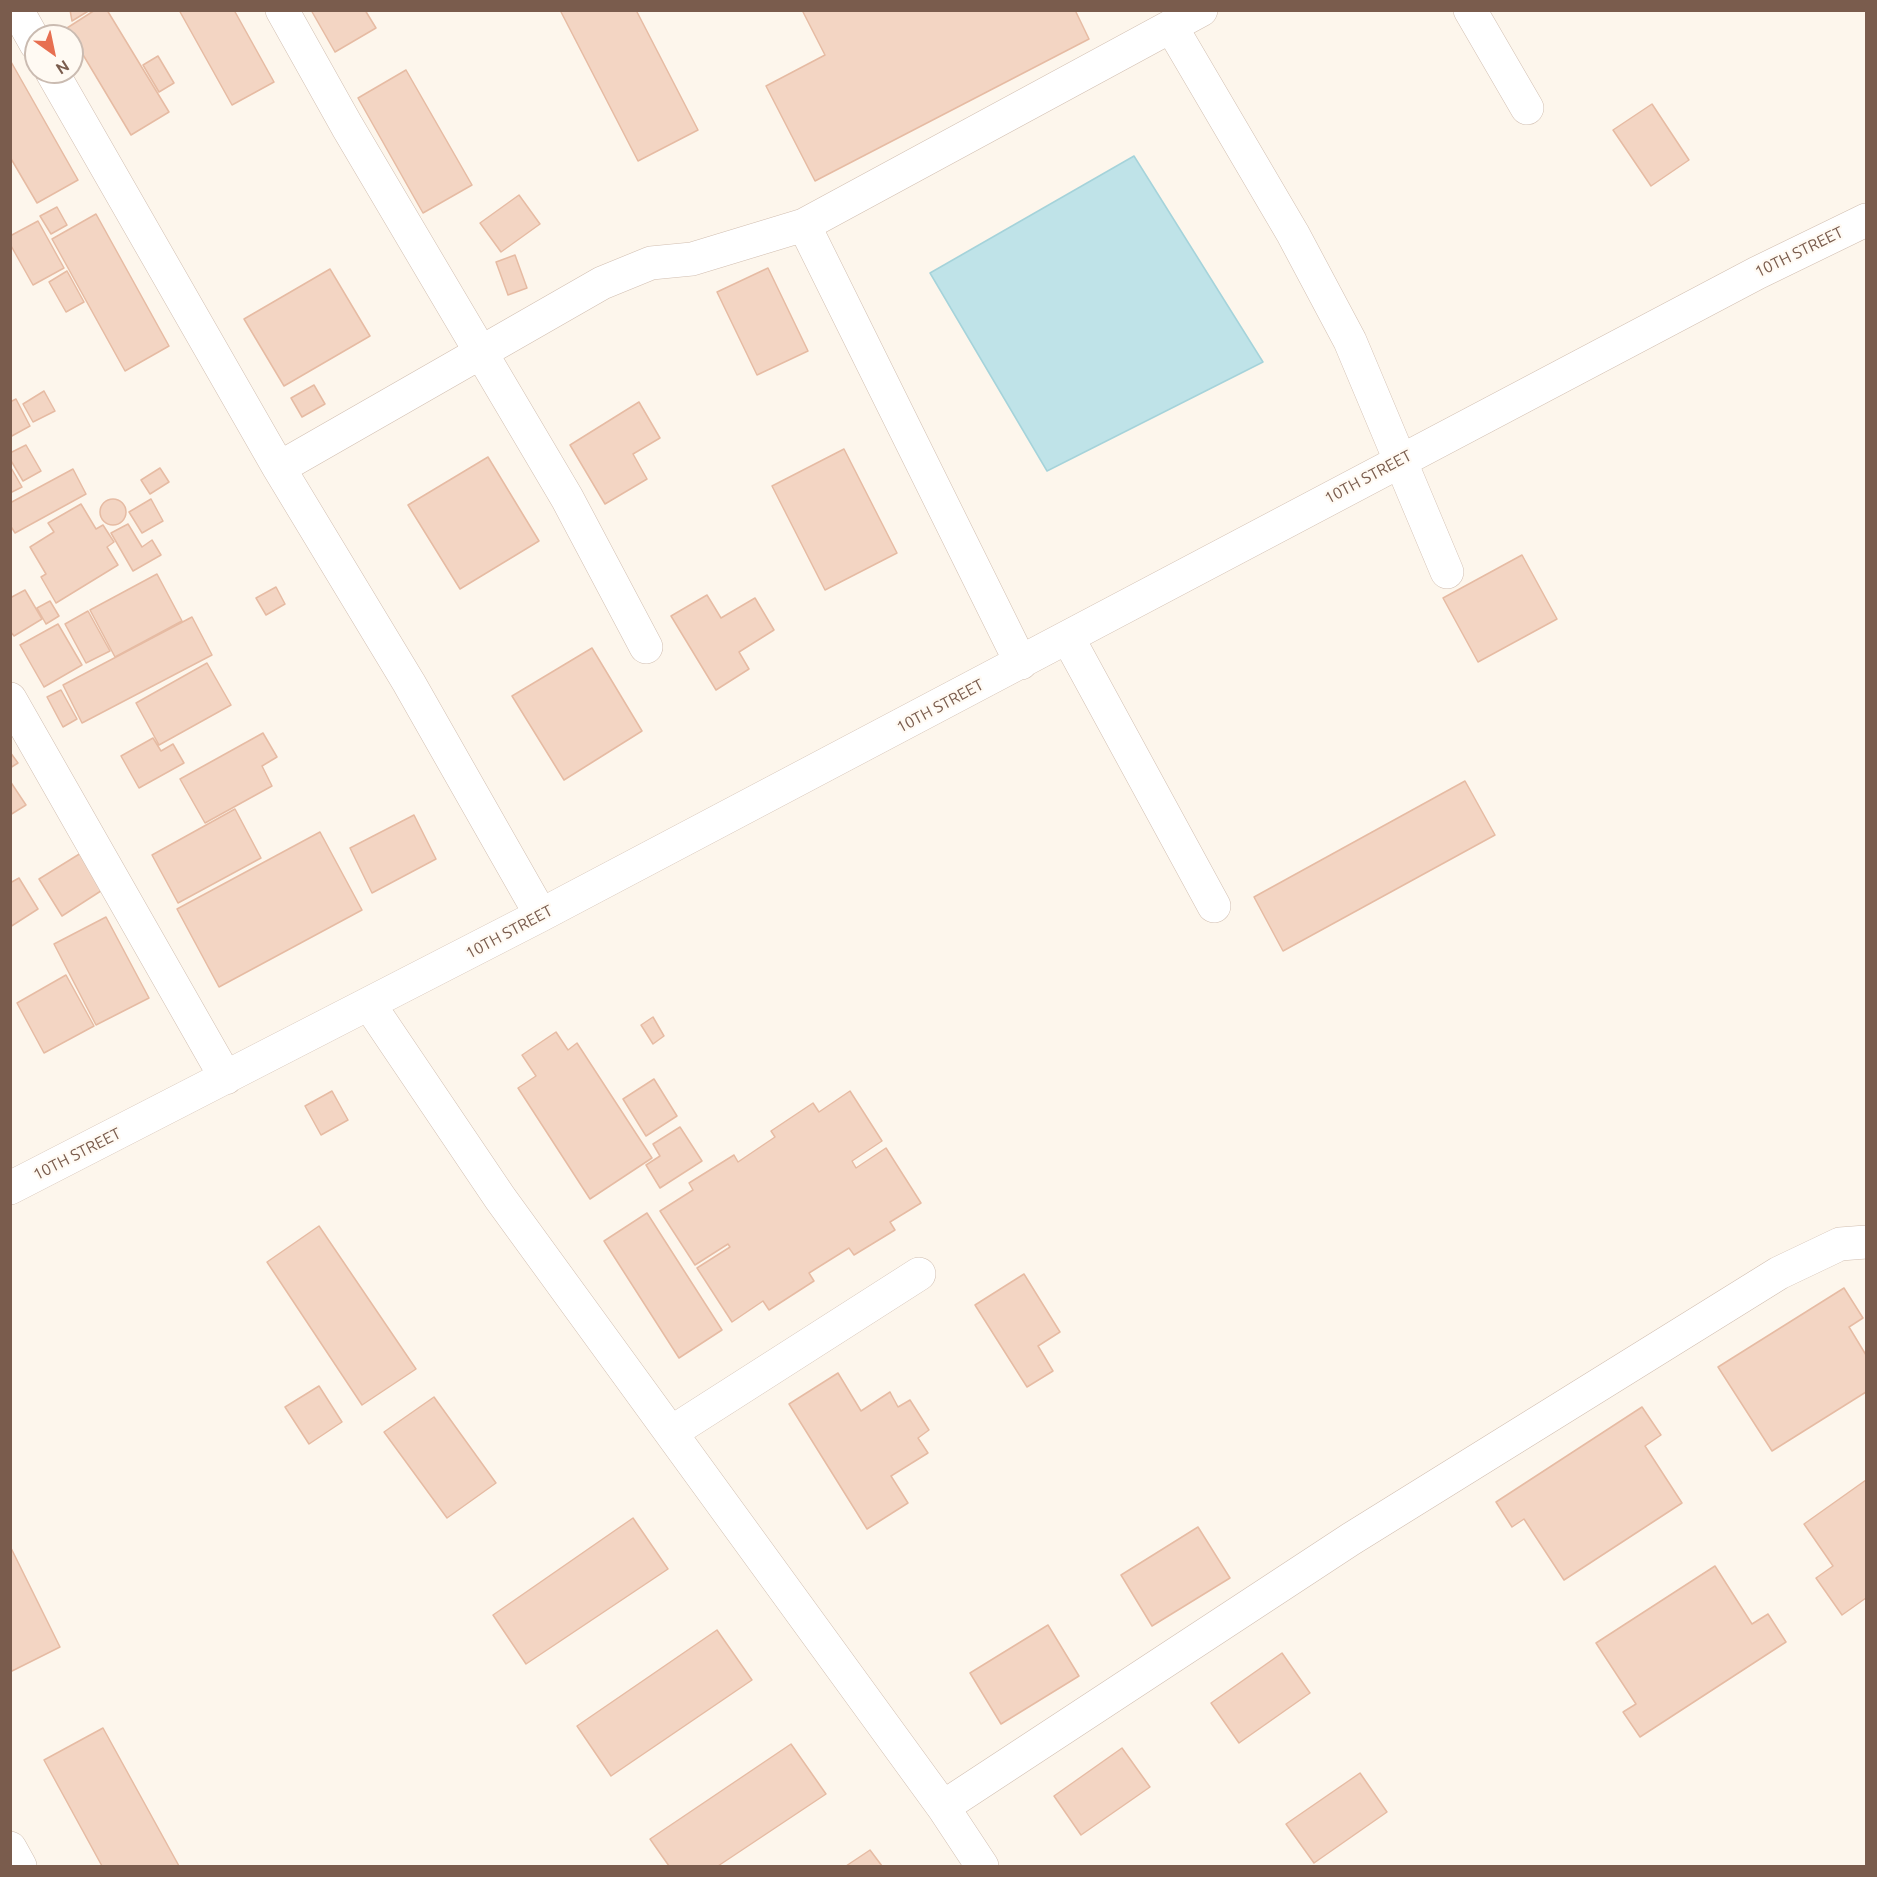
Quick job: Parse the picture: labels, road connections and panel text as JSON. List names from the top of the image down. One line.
{"streets":{"street":["10TH STREET"]},"north":"bottom right"}
